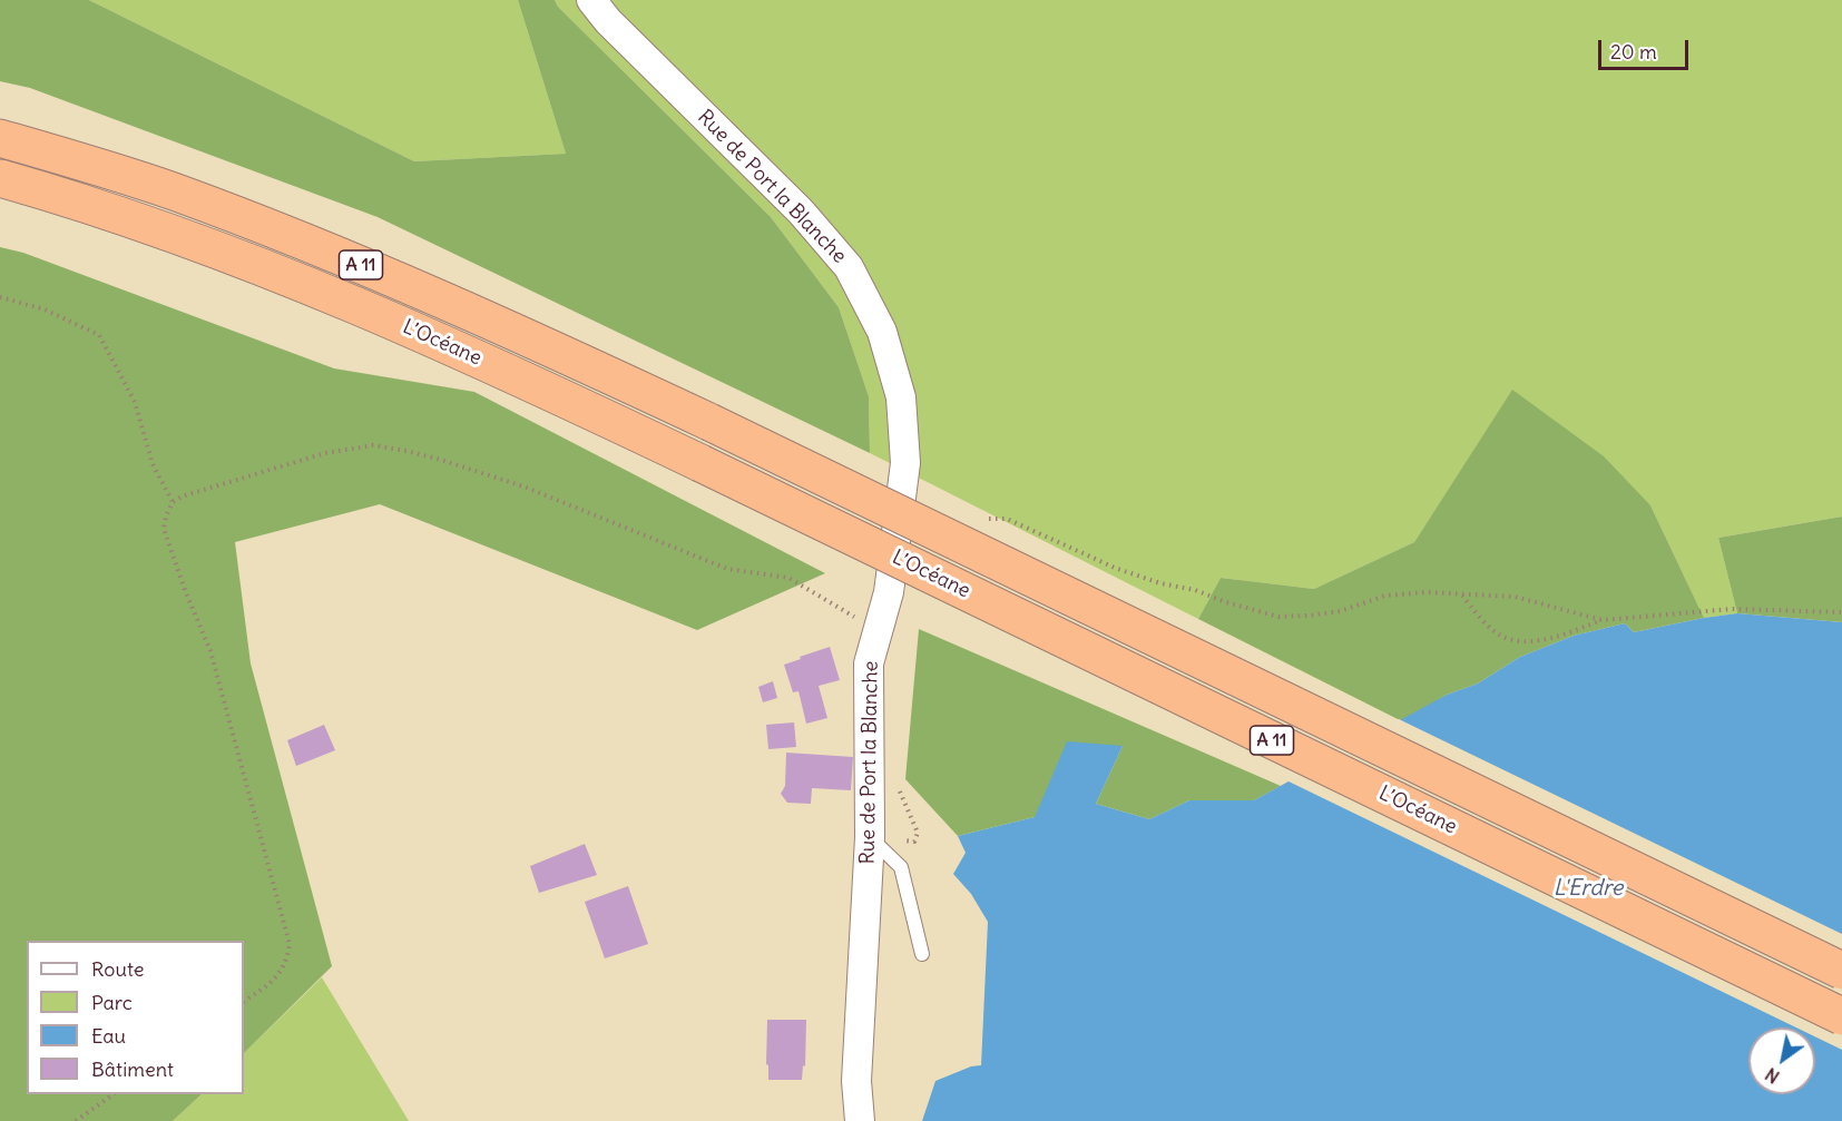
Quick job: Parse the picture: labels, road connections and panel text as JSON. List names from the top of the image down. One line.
{"streets":{"highway":["A 11","L’Océane"],"street":["Rue de Port la Blanche"]},"water":["L'Erdre"],"legend":["Route","Parc","Eau","Bâtiment"],"scale_bar":"20 m","north":"bottom left"}
